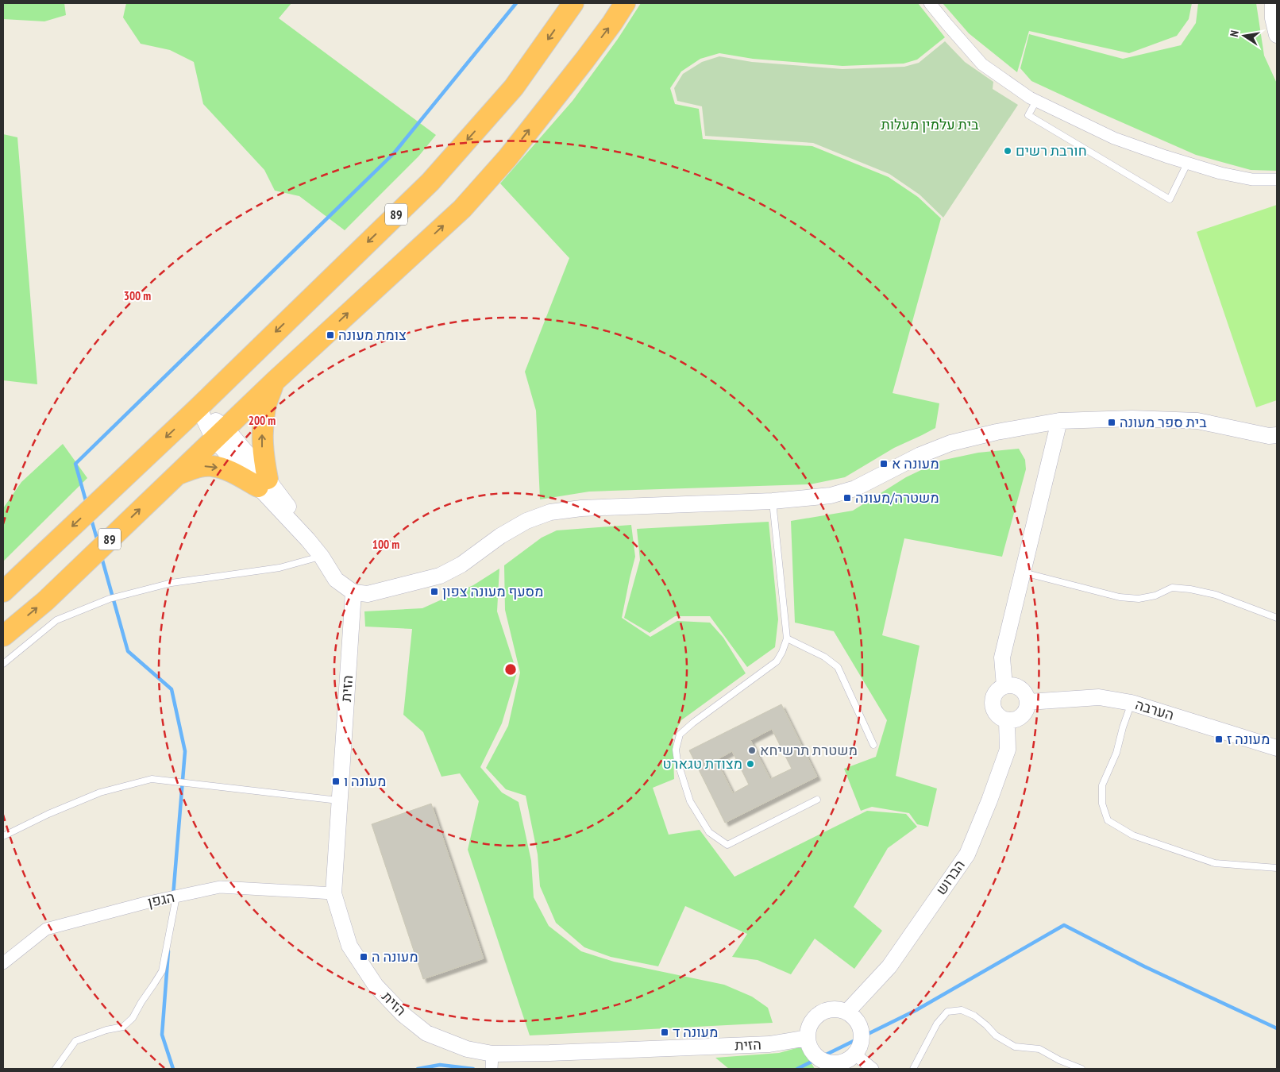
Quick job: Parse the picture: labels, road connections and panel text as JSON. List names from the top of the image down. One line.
{"streets":{"highway":["89"],"main road":["הזית","הערבה","הברוש"],"street":["הגפן"]},"crossings":[["הזית","הברוש"],["הזית","הגפן"],["הערבה","הברוש"]],"parks":["בית עלמין מעלות"],"places":{"other":["חורבת רשים","משטרת תרשיחא","מצודת טגארט"],"transit":["צומת מעונה","בית ספר מעונה","מעונה א","משטרה/מעונה","מסעף מעונה צפון","מעונה ז","מעונה ו","מעונה ה","מעונה ד"]},"north":"left","rings":["300 m","200 m","100 m"]}
